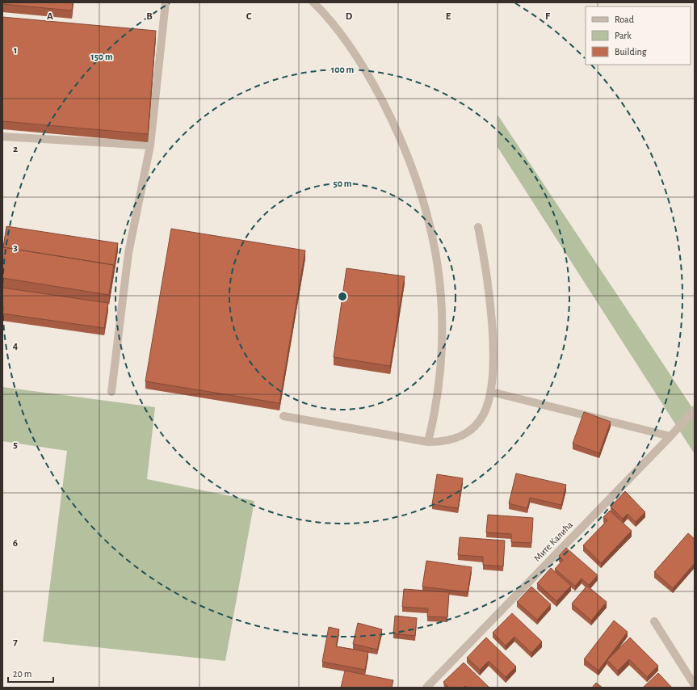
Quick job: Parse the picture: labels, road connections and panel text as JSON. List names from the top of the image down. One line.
{"streets":{"street":["Мите Калића"]},"legend":["Road","Park","Building"],"scale_bar":"20 m","grid":{"columns":["A","B","C","D","E","F"],"rows":["1","2","3","4","5","6","7"]},"rings":["150 m","100 m","50 m"]}
